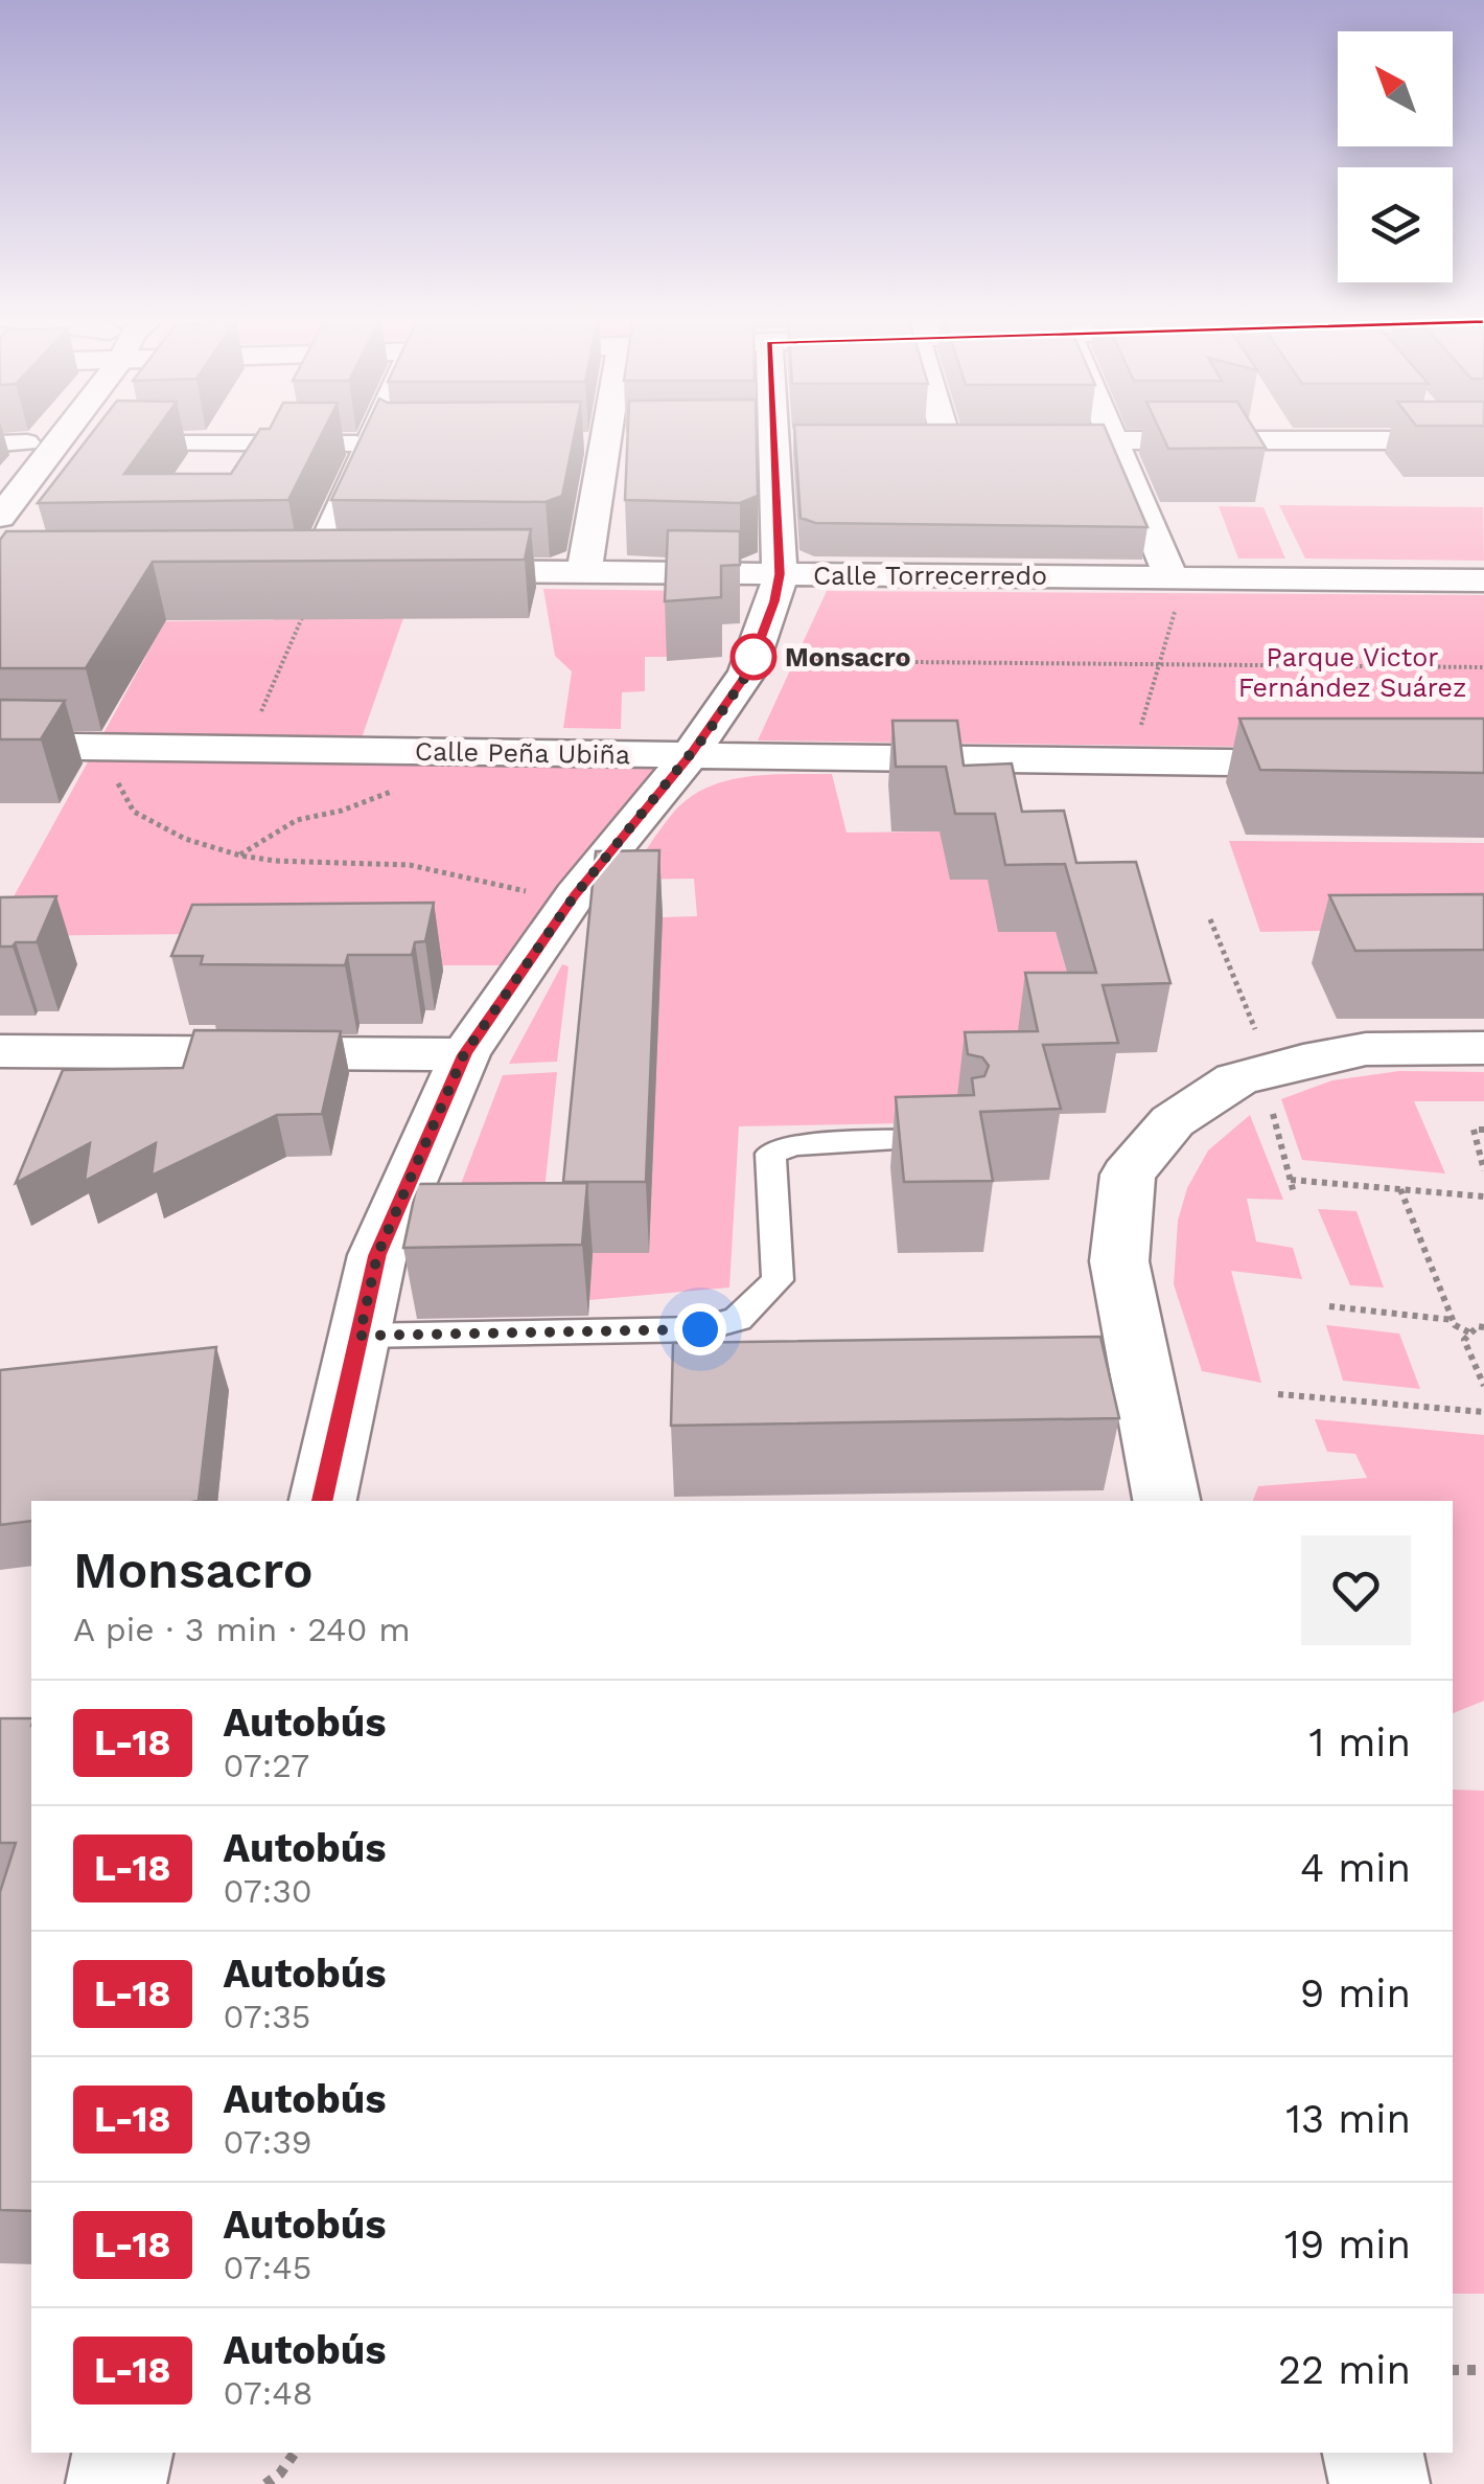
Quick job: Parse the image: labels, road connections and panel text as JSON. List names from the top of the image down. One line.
{"streets":{"street":["Calle Torrecerredo","Calle Peña Ubiña"]},"parks":["Parque Victor Fernández Suárez"],"places":["Monsacro"],"lines":["bus line L-18"],"north":"top left","page":{"heading":["Monsacro","A pie · 3 min · 240 m"],"list":[{"mark":"L-18","name":"Autobús","note":"07:27","value":"1 min"},{"mark":"L-18","name":"Autobús","note":"07:30","value":"4 min"},{"mark":"L-18","name":"Autobús","note":"07:35","value":"9 min"},{"mark":"L-18","name":"Autobús","note":"07:39","value":"13 min"},{"mark":"L-18","name":"Autobús","note":"07:45","value":"19 min"},{"mark":"L-18","name":"Autobús","note":"07:48","value":"22 min"}]}}
